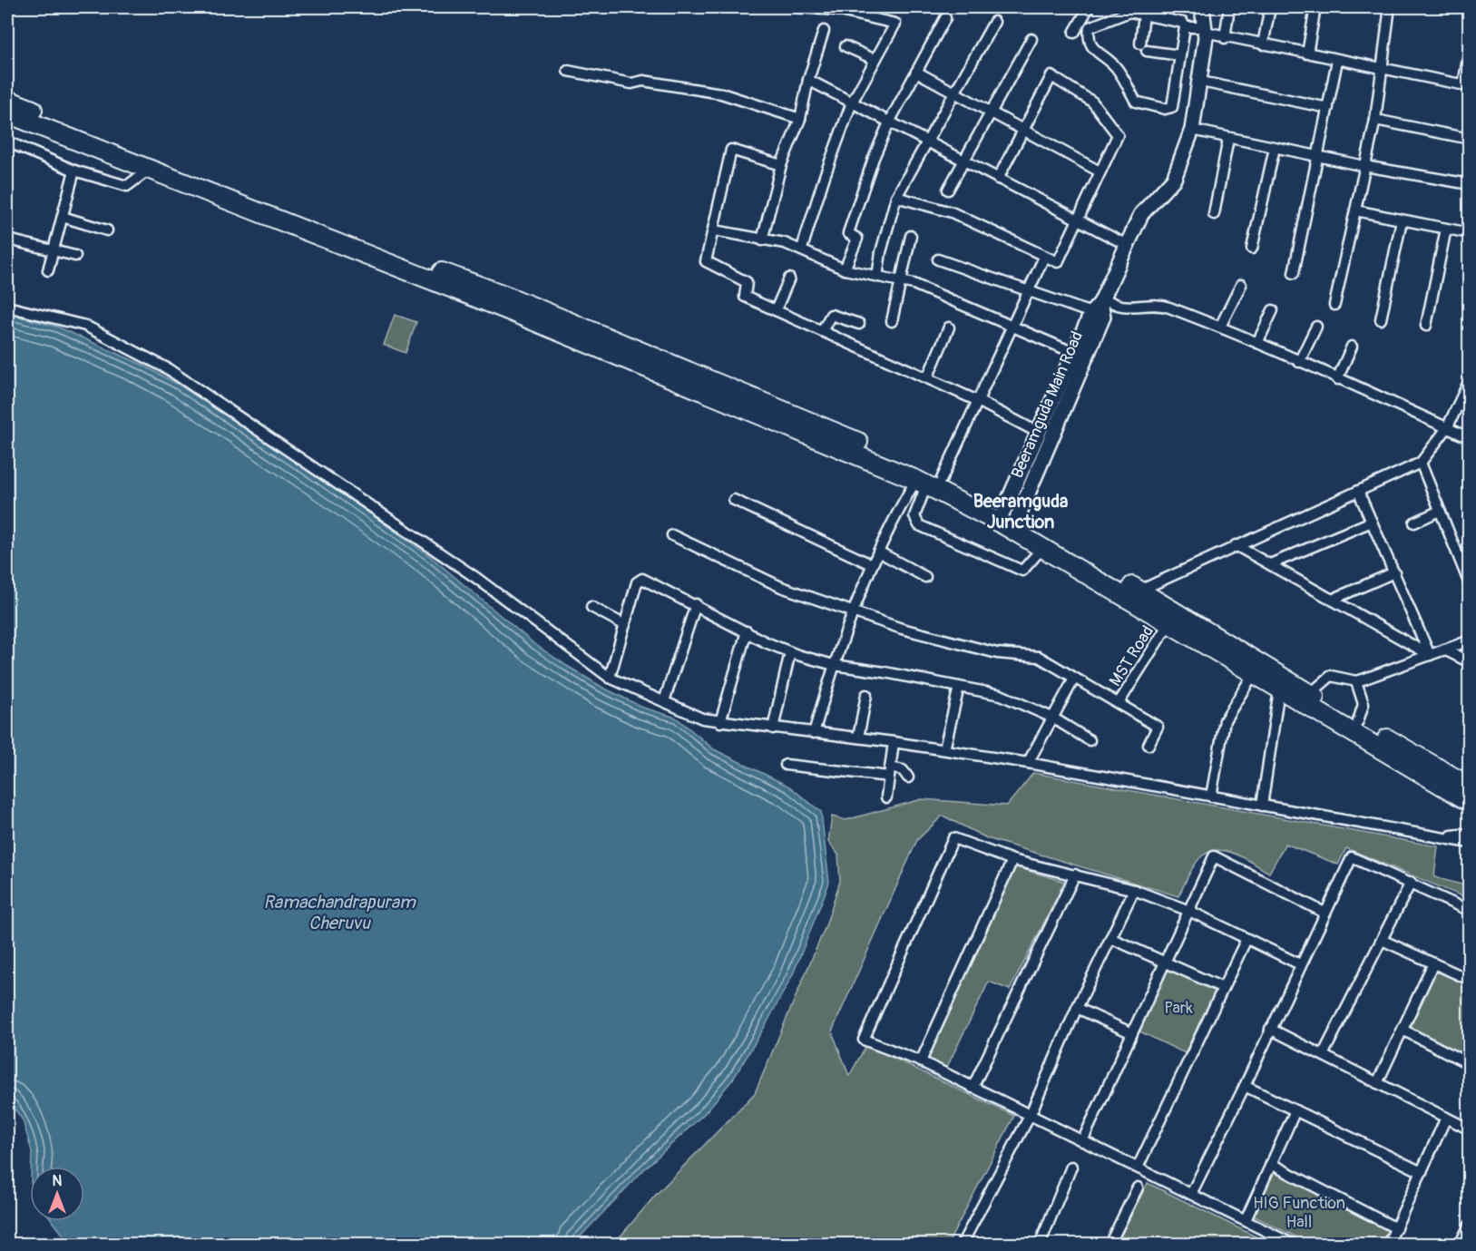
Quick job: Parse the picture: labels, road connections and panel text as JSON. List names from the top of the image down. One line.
{"streets":{"main road":["Beeramguda Main Road"],"street":["MST Road"]},"districts":["Beeramguda Junction"],"water":["Ramachandrapuram Cheruvu"],"parks":["Park","HIG Function Hall"],"north":"top"}
